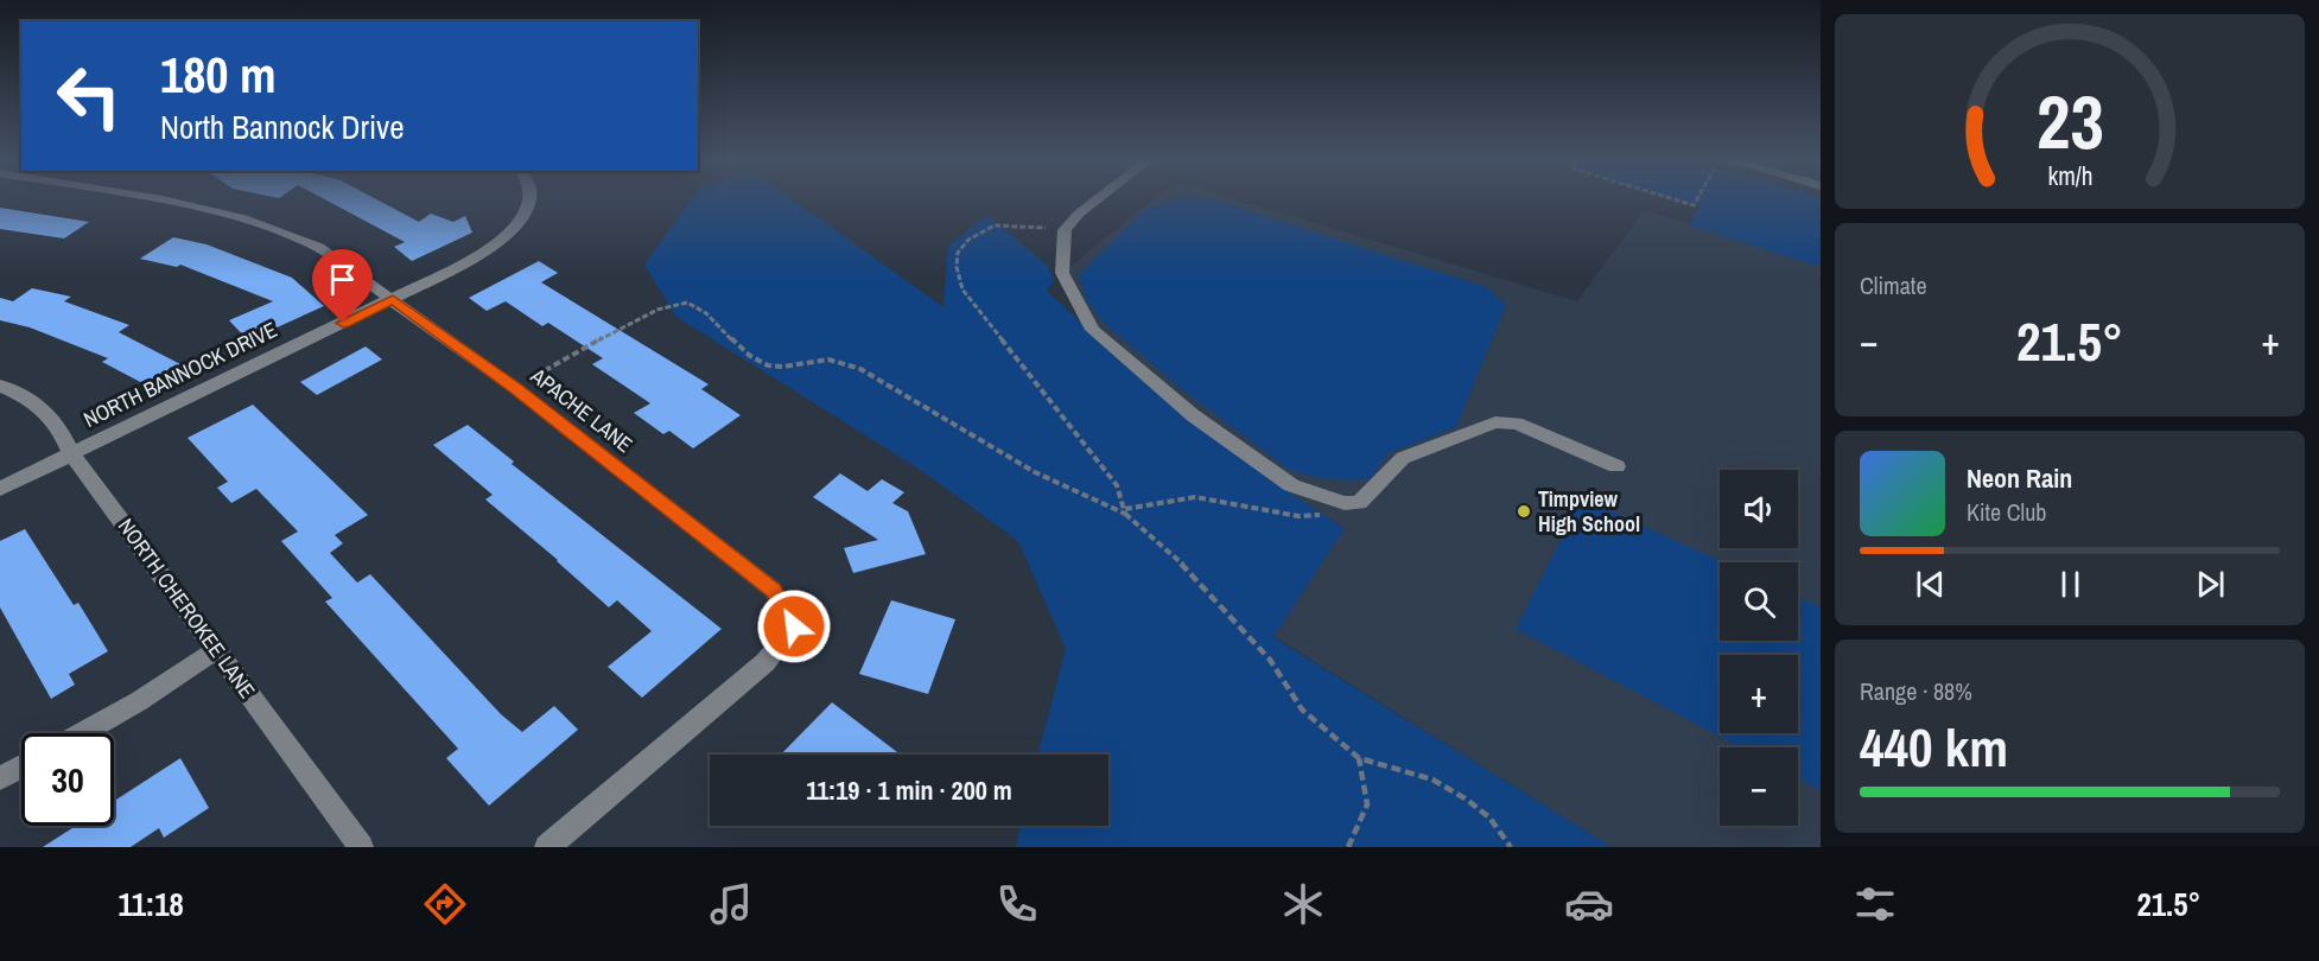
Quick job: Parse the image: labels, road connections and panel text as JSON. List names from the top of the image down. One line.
{"streets":{"street":["NORTH BANNOCK DRIVE","APACHE LANE","NORTH CHEROKEE LANE"]},"crossings":[["NORTH BANNOCK DRIVE","APACHE LANE"],["NORTH BANNOCK DRIVE","NORTH CHEROKEE LANE"]],"places":["Timpview High School"],"page":{"turn":["180 m","North Bannock Drive"],"tile":["Climate",["Range · 88%","440 km"]],"heat":["−","21.5°","+"],"song":["Neon Rain","Kite Club"],"map_buttons":["+","−"],"limit":"30","trip":"11:19 · 1 min · 200 m","tabs":["11:18","21.5°"],"gauge":["23","km/h"]}}
